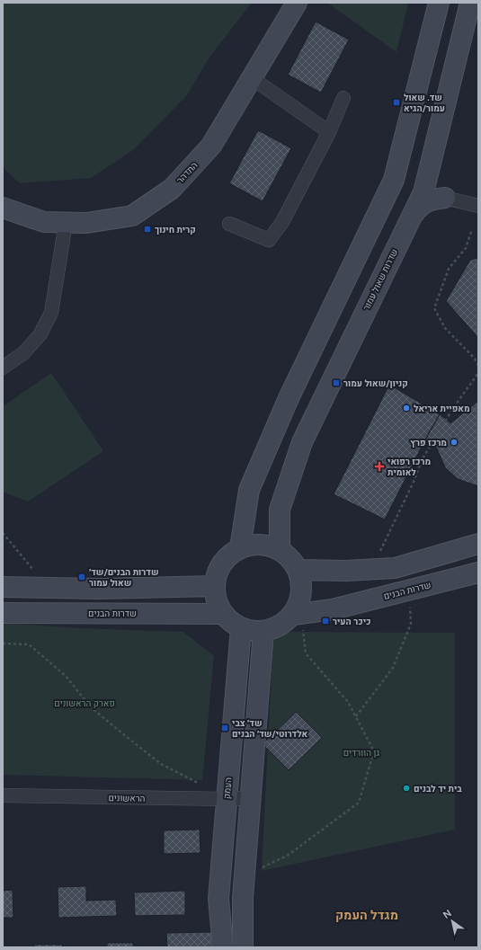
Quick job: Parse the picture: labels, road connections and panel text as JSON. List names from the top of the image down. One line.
{"streets":{"main road":["התדהר","שדרות שאול עמור","שדרות הבנים","העמק"],"street":["הראשונים"]},"crossings":[["שדרות שאול עמור","שדרות הבנים"],["שדרות שאול עמור","העמק"],["שדרות הבנים","העמק"],["העמק","הראשונים"]],"districts":["מגדל העמק"],"parks":["פארק הראשונים","גן הוורדים"],"places":{"transit":["שד. שאול עמור/הגיא","קרית חינוך","קניון/שאול עמור","שדרות הבנים/שד׳ שאול עמור","כיכר העיר","שד׳ צבי אלדרוטי/שד׳ הבנים"],"other":["מאפיית אריאל","מרכז פרץ","בית יד לבנים"],"health":["מרכז רפואי לאומית"]},"north":"top left"}
